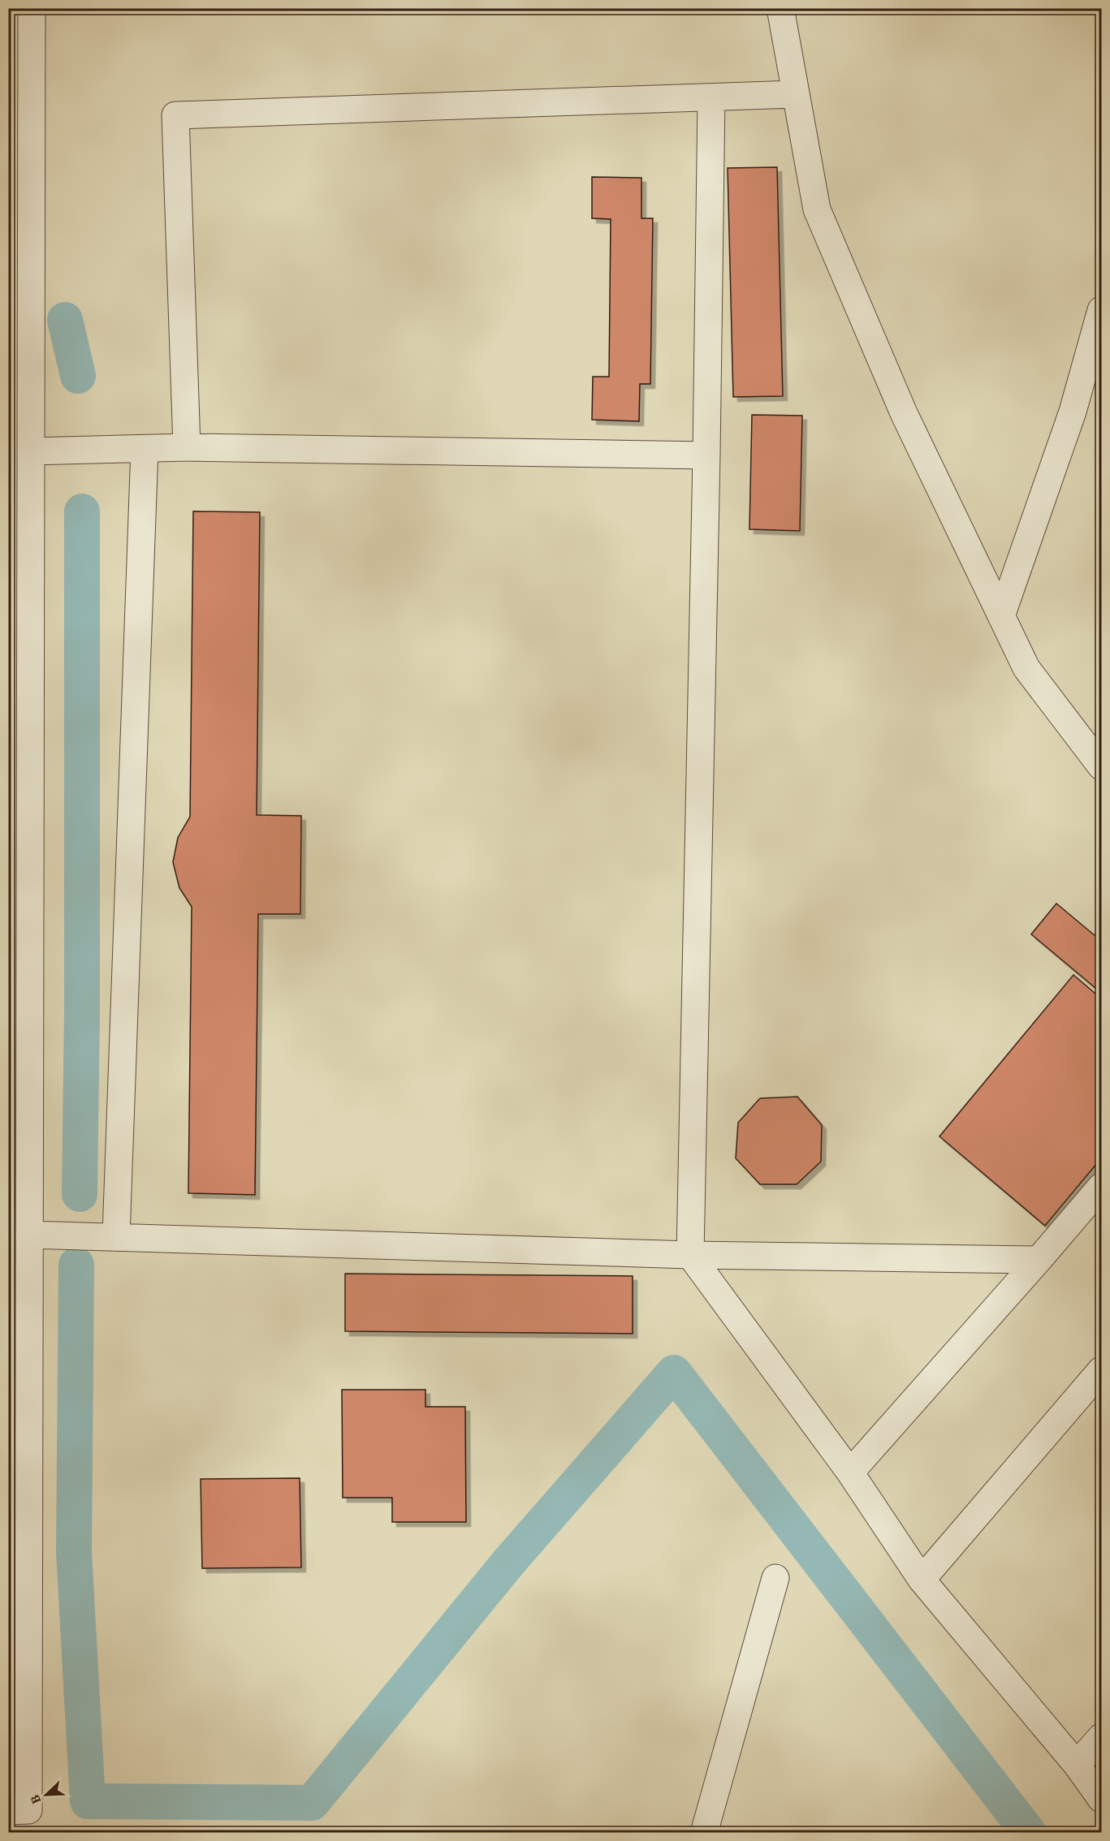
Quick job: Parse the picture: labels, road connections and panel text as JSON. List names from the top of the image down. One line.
{"north":"bottom left"}
